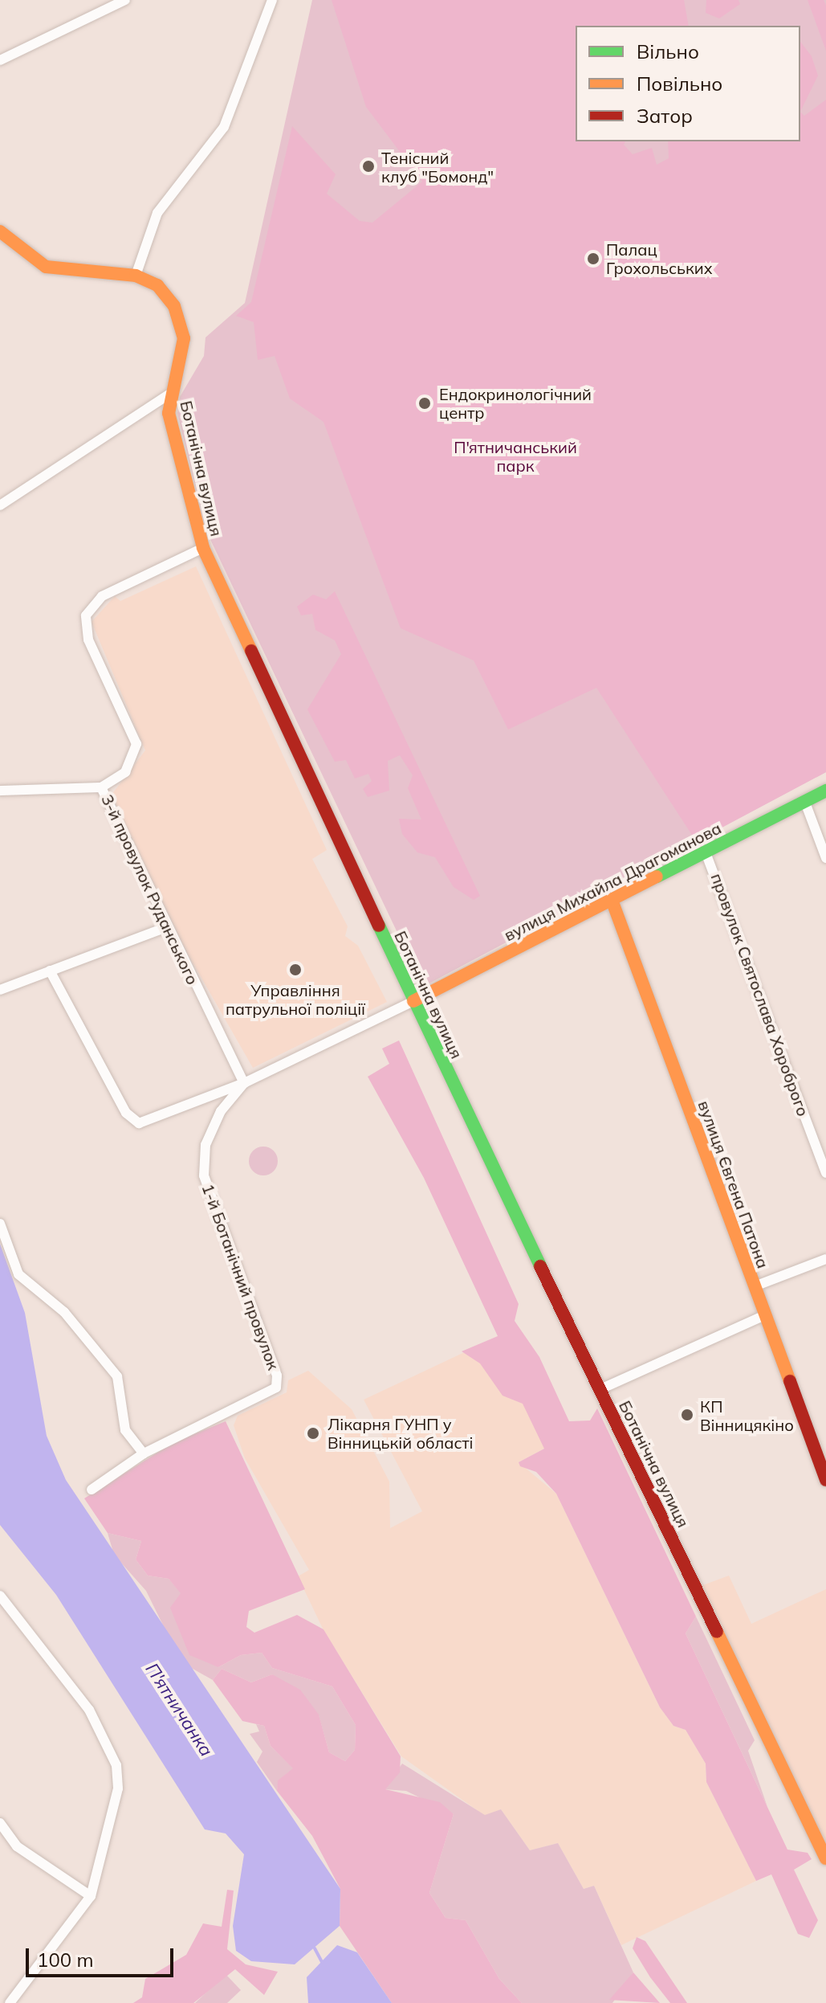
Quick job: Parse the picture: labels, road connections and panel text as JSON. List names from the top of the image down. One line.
{"streets":{"street":["Ботанічна вулиця","вулиця Михайла Драгоманова","3-й провулок Руданського","провулок Святослава Хороброго","вулиця Євгена Патона","1-й Ботанічний провулок"]},"crossings":[["Ботанічна вулиця","вулиця Михайла Драгоманова"],["Ботанічна вулиця","1-й Ботанічний провулок"],["вулиця Михайла Драгоманова","провулок Святослава Хороброго"],["вулиця Михайла Драгоманова","вулиця Євгена Патона"],["вулиця Михайла Драгоманова","1-й Ботанічний провулок"],["3-й провулок Руданського","1-й Ботанічний провулок"]],"water":["П'ятничанка"],"parks":["П'ятничанський парк"],"places":["Тенісний клуб \"Бомонд\"","Палац Грохольських","Ендокринологічний центр","Управління патрульної поліції","КП Вінницякіно","Лікарня ГУНП у Вінницькій області"],"legend":["Вільно","Повільно","Затор"],"scale_bar":"100 m"}
